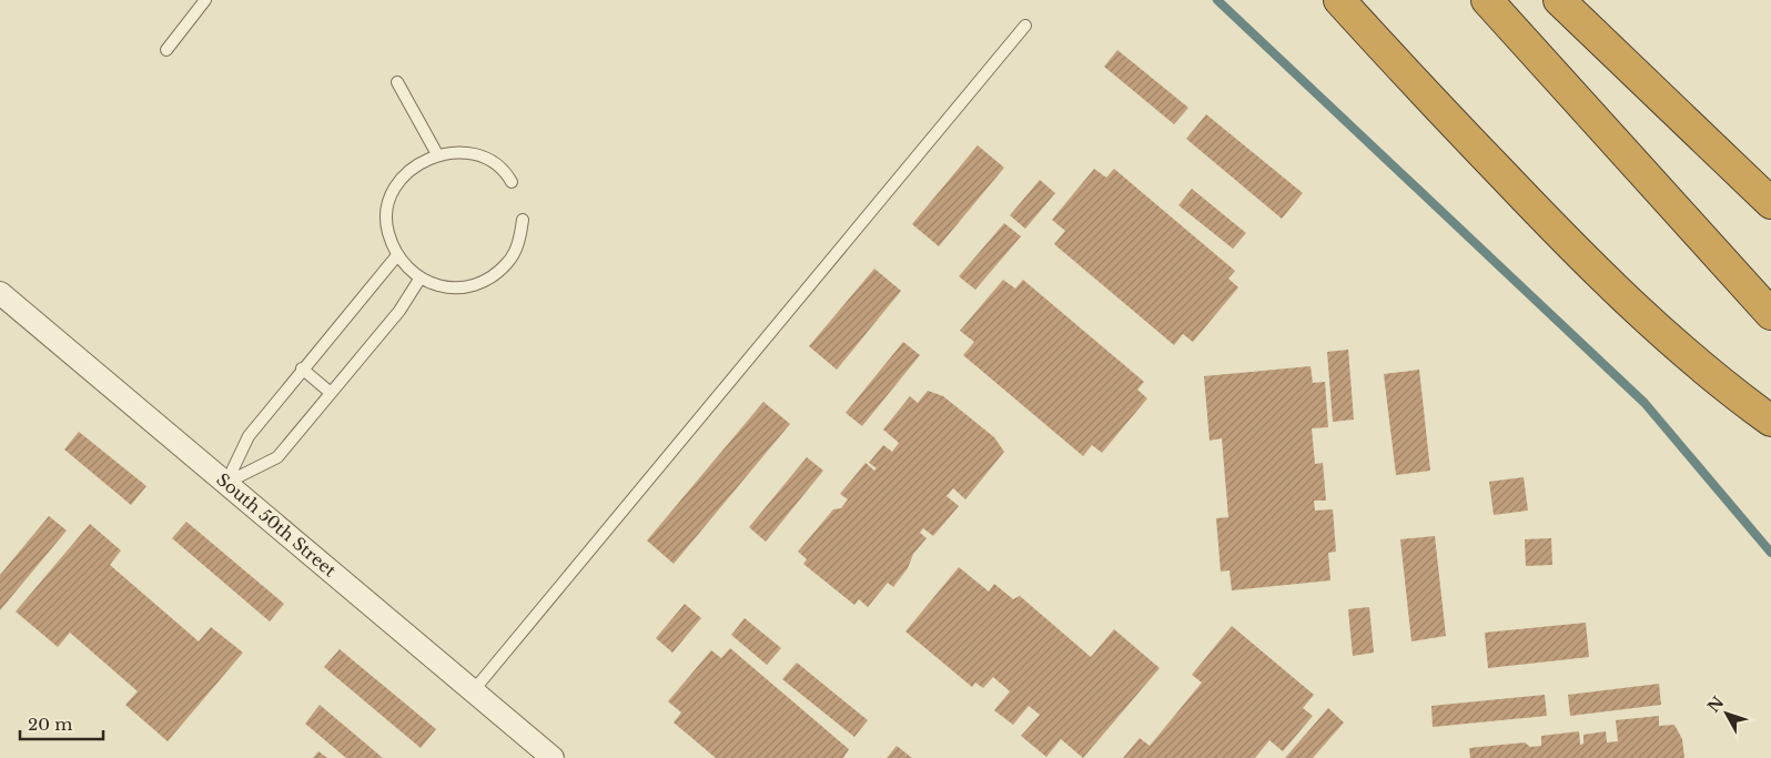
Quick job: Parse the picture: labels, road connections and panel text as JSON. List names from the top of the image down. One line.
{"streets":{"street":["South 50th Street"]},"scale_bar":"20 m","north":"top left"}
